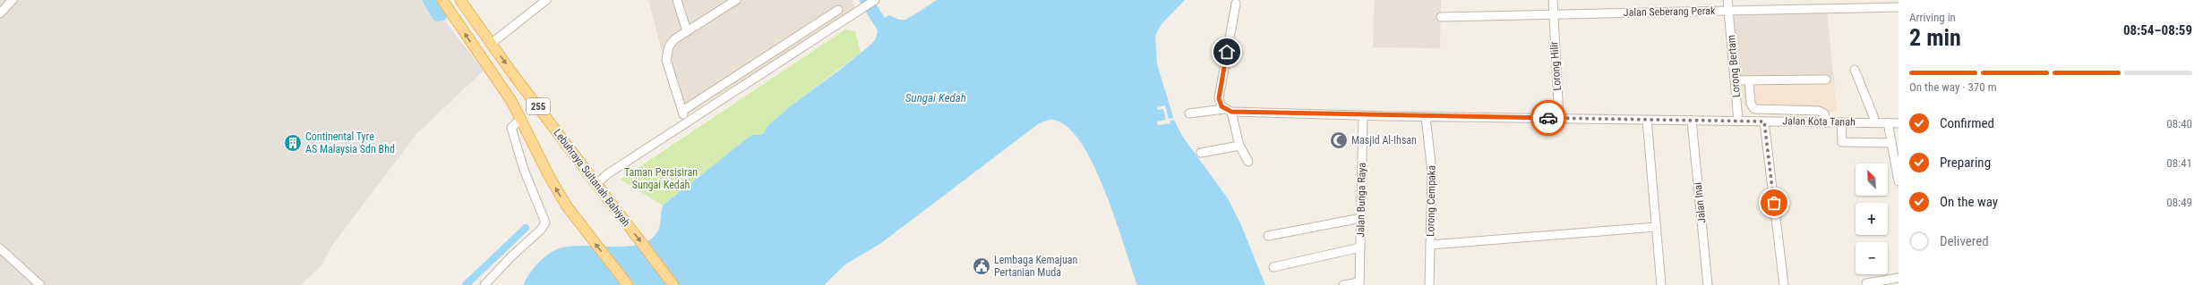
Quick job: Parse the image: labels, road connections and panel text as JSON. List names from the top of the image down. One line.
{"streets":{"main road":["255","Lebuhraya Sultanah Bahiyah"],"street":["Jalan Seberang Perak","Lorong Hilir","Lorong Bertam","Jalan Kota Tanah","Jalan Bunga Raya","Lorong Cempaka","Jalan Inai"]},"crossings":[["Jalan Seberang Perak","Lorong Hilir"],["Jalan Seberang Perak","Lorong Bertam"],["Lorong Hilir","Jalan Kota Tanah"],["Lorong Bertam","Jalan Kota Tanah"],["Jalan Kota Tanah","Jalan Bunga Raya"],["Jalan Kota Tanah","Lorong Cempaka"],["Jalan Kota Tanah","Jalan Inai"]],"water":["Sungai Kedah"],"parks":["Taman Persisiran Sungai Kedah"],"places":{"mosque":["Masjid Al-Ihsan"],"building":["Continental Tyre AS Malaysia Sdn Bhd"],"public building":["Lembaga Kemajuan Pertanian Muda"]},"north":"top left","page":{"heading":["2 min","Arriving in","08:54–08:59"],"bar":"On the way · 370 m","list":[["Confirmed","08:40"],["Preparing","08:41"],["On the way","08:49"],"Delivered"],"map_buttons":["+","−"]}}
